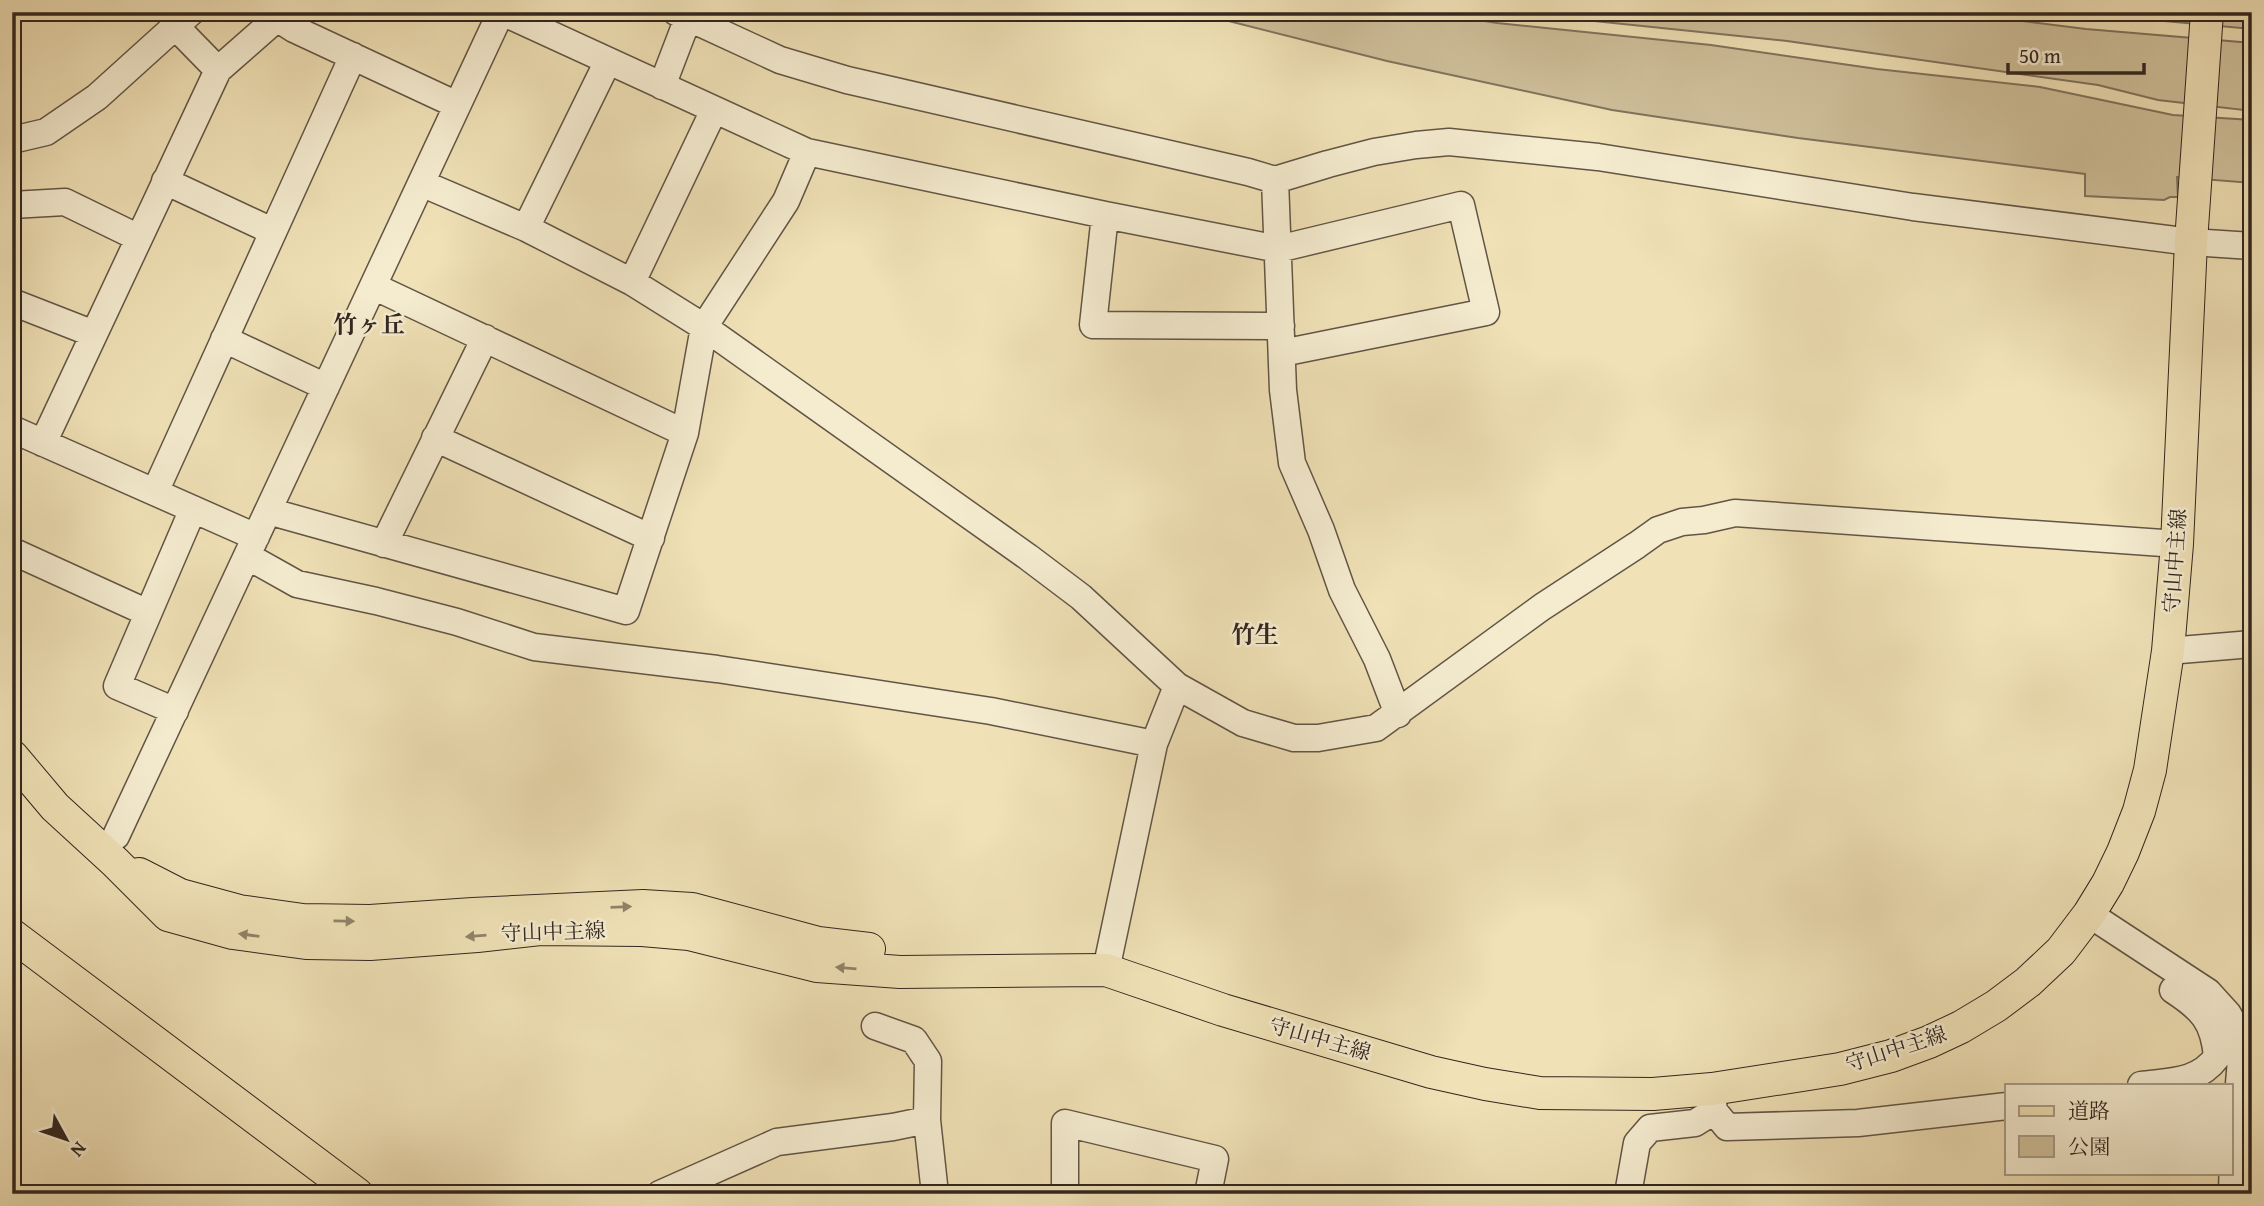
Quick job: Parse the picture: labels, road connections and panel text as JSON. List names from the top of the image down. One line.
{"streets":{"main road":["守山中主線"]},"districts":["竹ヶ丘","竹生"],"legend":["道路","公園"],"scale_bar":"50 m","north":"bottom right"}
